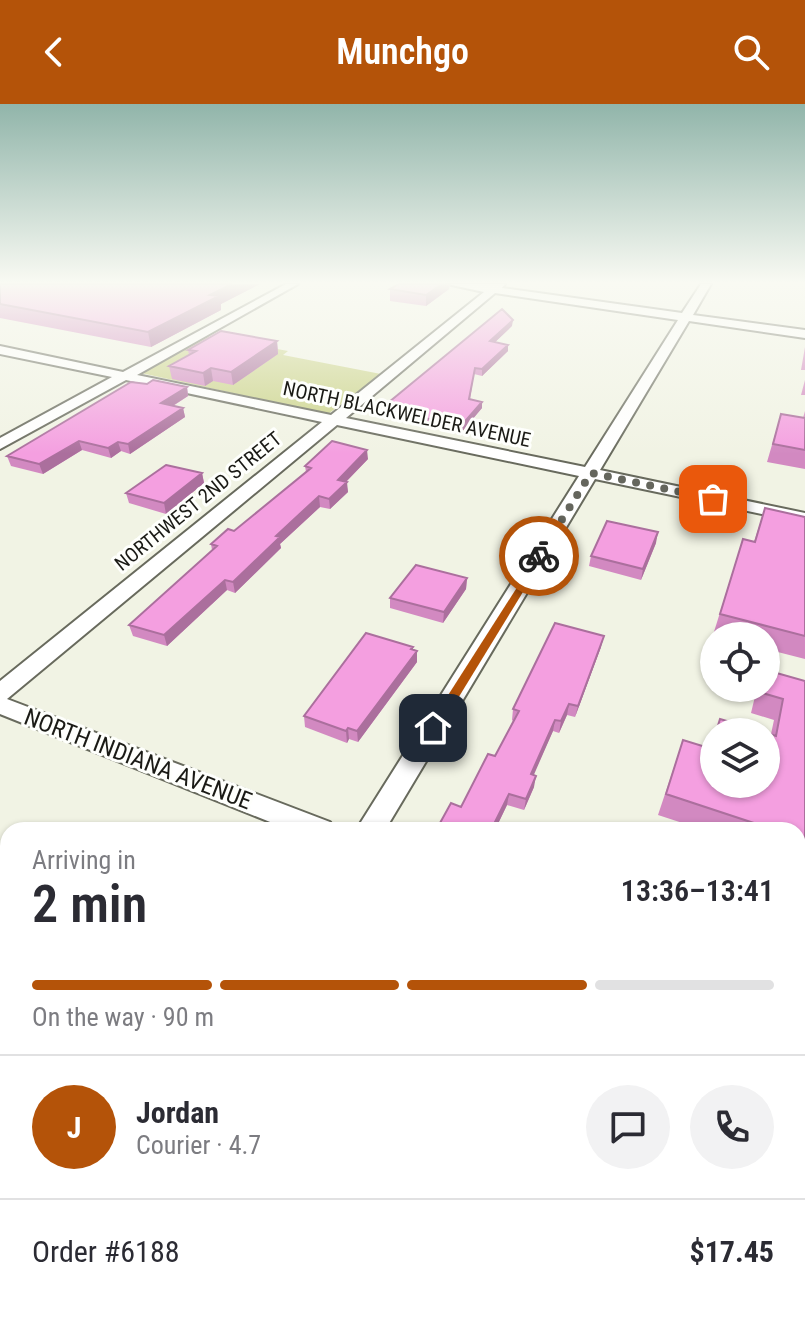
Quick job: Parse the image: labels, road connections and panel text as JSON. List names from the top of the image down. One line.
{"streets":{"street":["NORTH BLACKWELDER AVENUE","NORTHWEST 2ND STREET","NORTH INDIANA AVENUE"]},"crossings":[["NORTH BLACKWELDER AVENUE","NORTHWEST 2ND STREET"]],"page":{"header":"Munchgo","heading":["2 min","Arriving in","13:36–13:41"],"panel":["Jordan","Courier · 4.7","Order #6188","$17.45"],"bar":"On the way · 90 m","round":"J"}}
